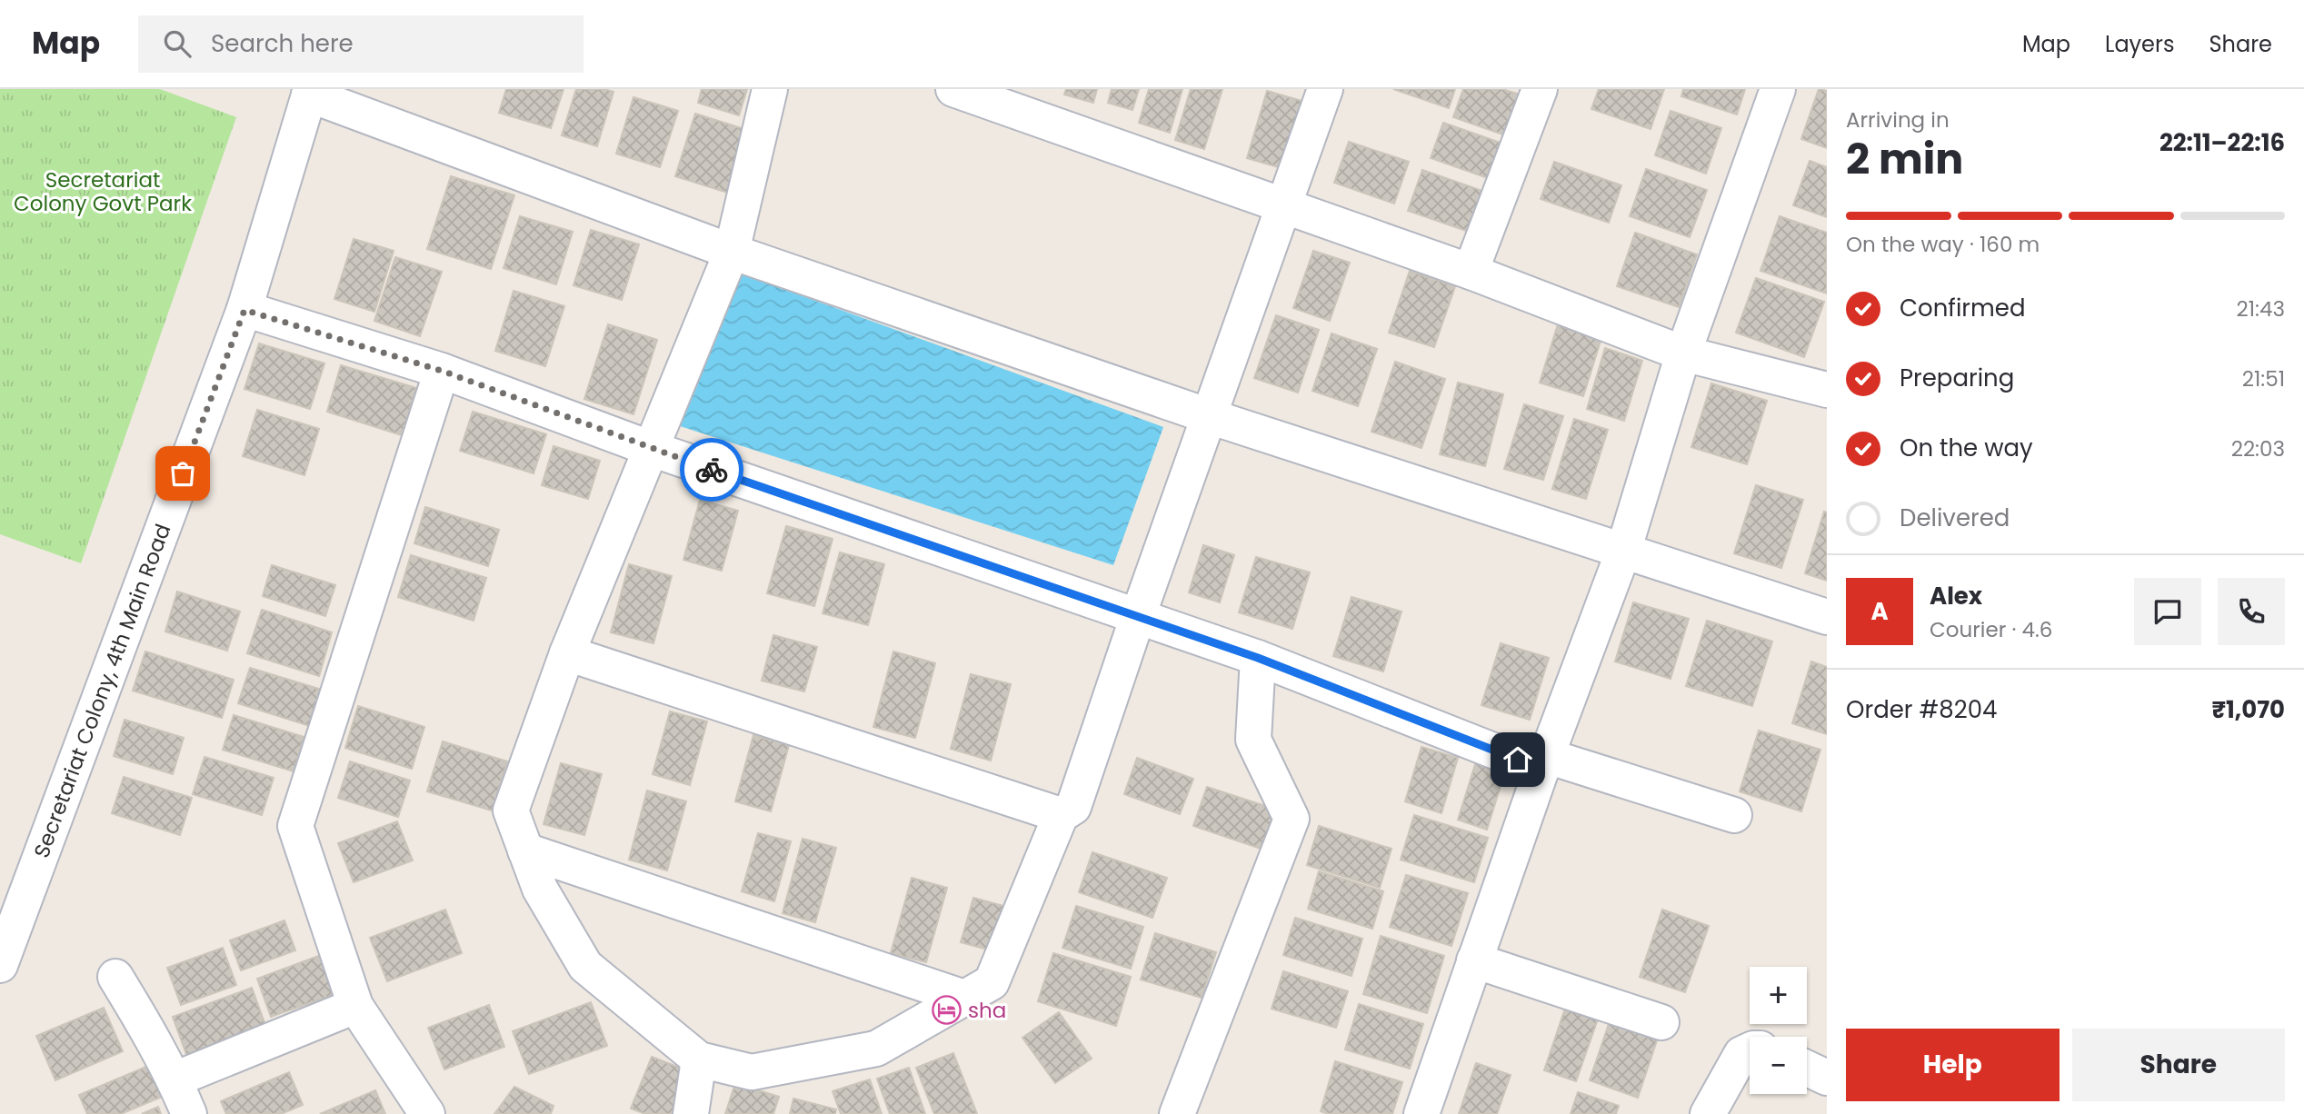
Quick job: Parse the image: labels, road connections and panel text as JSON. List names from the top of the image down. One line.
{"streets":{"street":["Secretariat Colony, 4th Main Road"]},"parks":["Secretariat Colony Govt Park"],"places":{"hotel":["sha"]},"page":{"header":"Map","search":"Search here","nav":["Map","Layers","Share"],"heading":["2 min","Arriving in","22:11–22:16"],"panel":["Alex","Courier · 4.6","Order #8204","₹1,070"],"bar":"On the way · 160 m","list":[["Confirmed","21:43"],["Preparing","21:51"],["On the way","22:03"],"Delivered"],"round":"A","map_buttons":["+","−"],"buttons":["Help","Share"]}}
